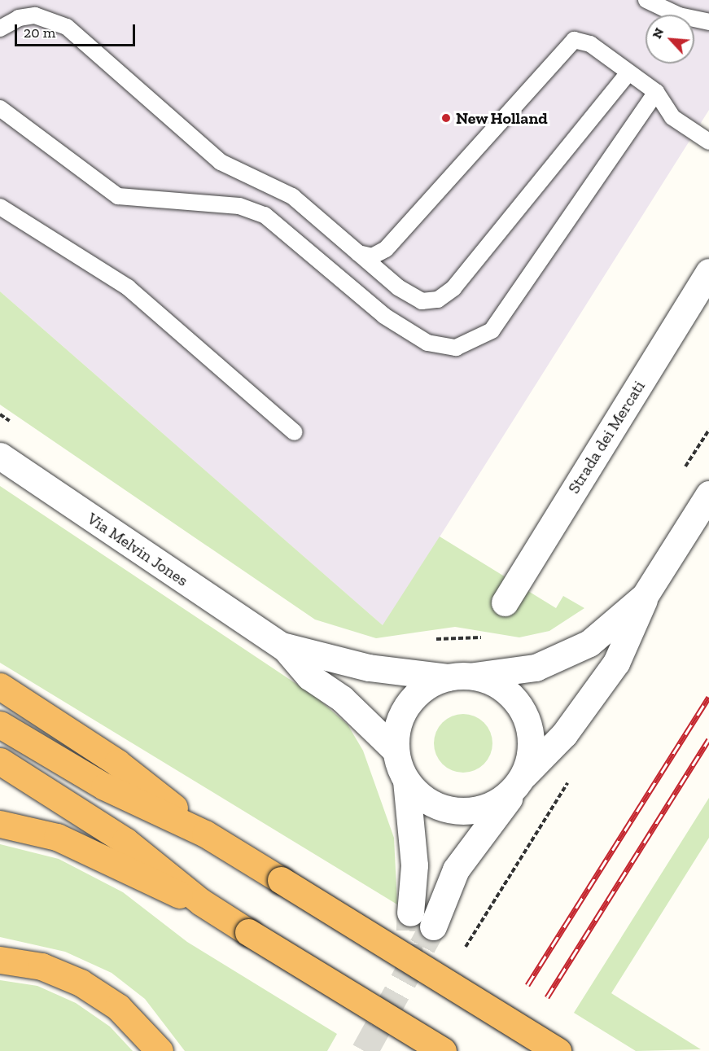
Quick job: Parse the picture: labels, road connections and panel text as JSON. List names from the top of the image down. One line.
{"streets":{"street":["Strada dei Mercati","Via Melvin Jones"]},"places":["New Holland"],"scale_bar":"20 m","north":"top left"}
